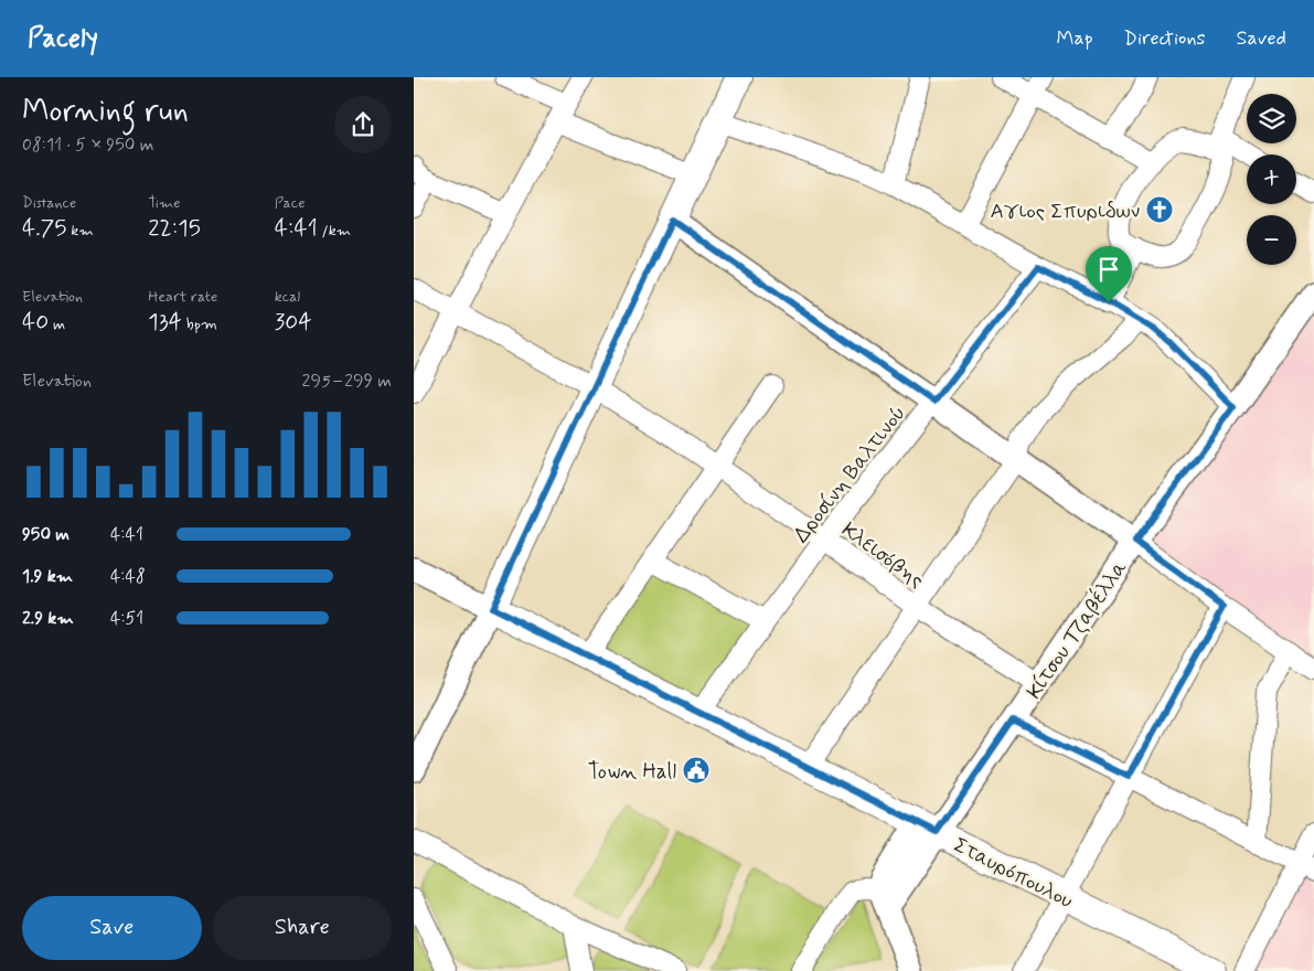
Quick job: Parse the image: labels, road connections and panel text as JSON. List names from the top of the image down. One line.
{"streets":{"main road":["Σταυρόπουλου"],"street":["Δροσίνη Βαλτινού","Κλεισόβης","Κίτσου Τζαβέλλα"]},"crossings":[["Δροσίνη Βαλτινού","Κλεισόβης"],["Δροσίνη Βαλτινού","Σταυρόπουλου"],["Κλεισόβης","Κίτσου Τζαβέλλα"],["Κίτσου Τζαβέλλα","Σταυρόπουλου"]],"places":{"church":["Αγιος Σπυριδων"],"public building":["Town Hall"]},"page":{"header":"Pacely","nav":["Map","Directions","Saved"],"heading":["Morning run","08:11 · 5 × 950 m"],"map_buttons":["+","−"],"stats":[["Distance","4.75 km"],["Time","22:15"],["Pace","4:41 /km"],["Elevation","40 m"],["Heart rate","134 bpm"],["kcal","304"]],"chart":["Elevation","295–299 m"],"list":[{"name":"950 m","note":"4:41"},{"name":"1.9 km","note":"4:48"},{"name":"2.9 km","note":"4:51"}],"buttons":["Save","Share"]}}
